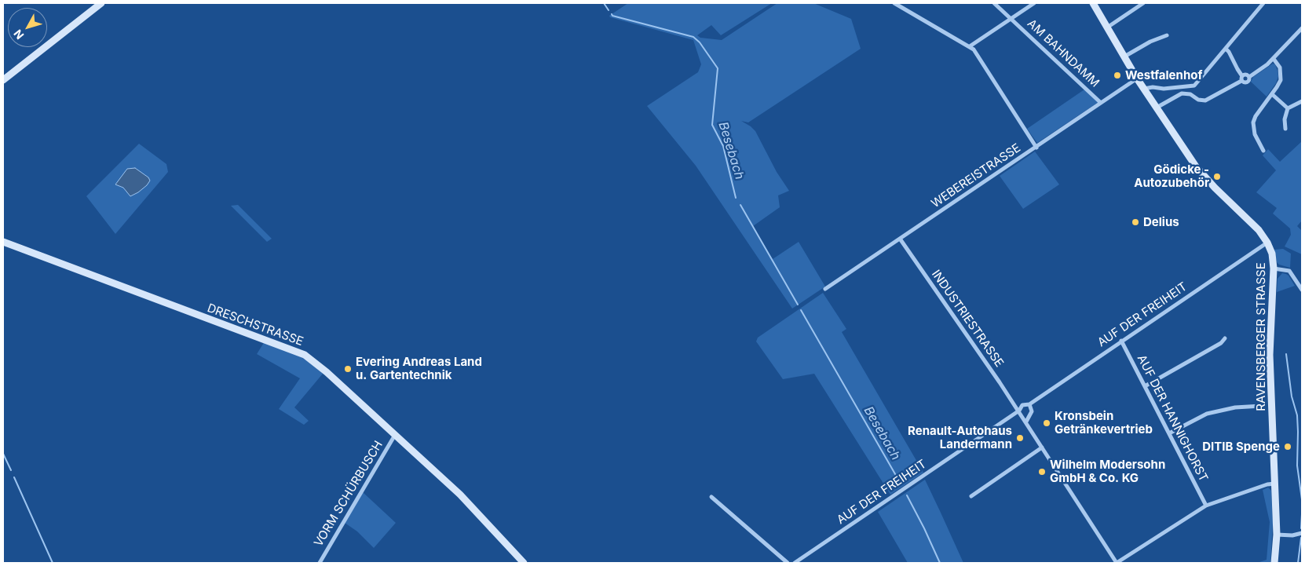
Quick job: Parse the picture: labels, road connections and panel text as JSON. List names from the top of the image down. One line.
{"streets":{"street":["AM BAHNDAMM","WEBEREISTRASSE","AUF DER FREIHEIT","INDUSTRIESTRASSE","DRESCHSTRASSE","RAVENSBERGER STRASSE","AUF DER HANNIGHORST","VORM SCHÜRBUSCH"]},"crossings":[["AM BAHNDAMM","WEBEREISTRASSE"],["WEBEREISTRASSE","INDUSTRIESTRASSE"],["WEBEREISTRASSE","RAVENSBERGER STRASSE"],["AUF DER FREIHEIT","INDUSTRIESTRASSE"],["AUF DER FREIHEIT","RAVENSBERGER STRASSE"],["AUF DER FREIHEIT","AUF DER HANNIGHORST"],["DRESCHSTRASSE","VORM SCHÜRBUSCH"]],"water":["Besebach"],"places":["Westfalenhof","Gödicke - Autozubehör","Delius","Evering Andreas Land u. Gartentechnik","Kronsbein Getränkevertrieb","Renault-Autohaus Landermann","DITIB Spenge","Wilhelm Modersohn GmbH & Co. KG"],"north":"bottom left"}
